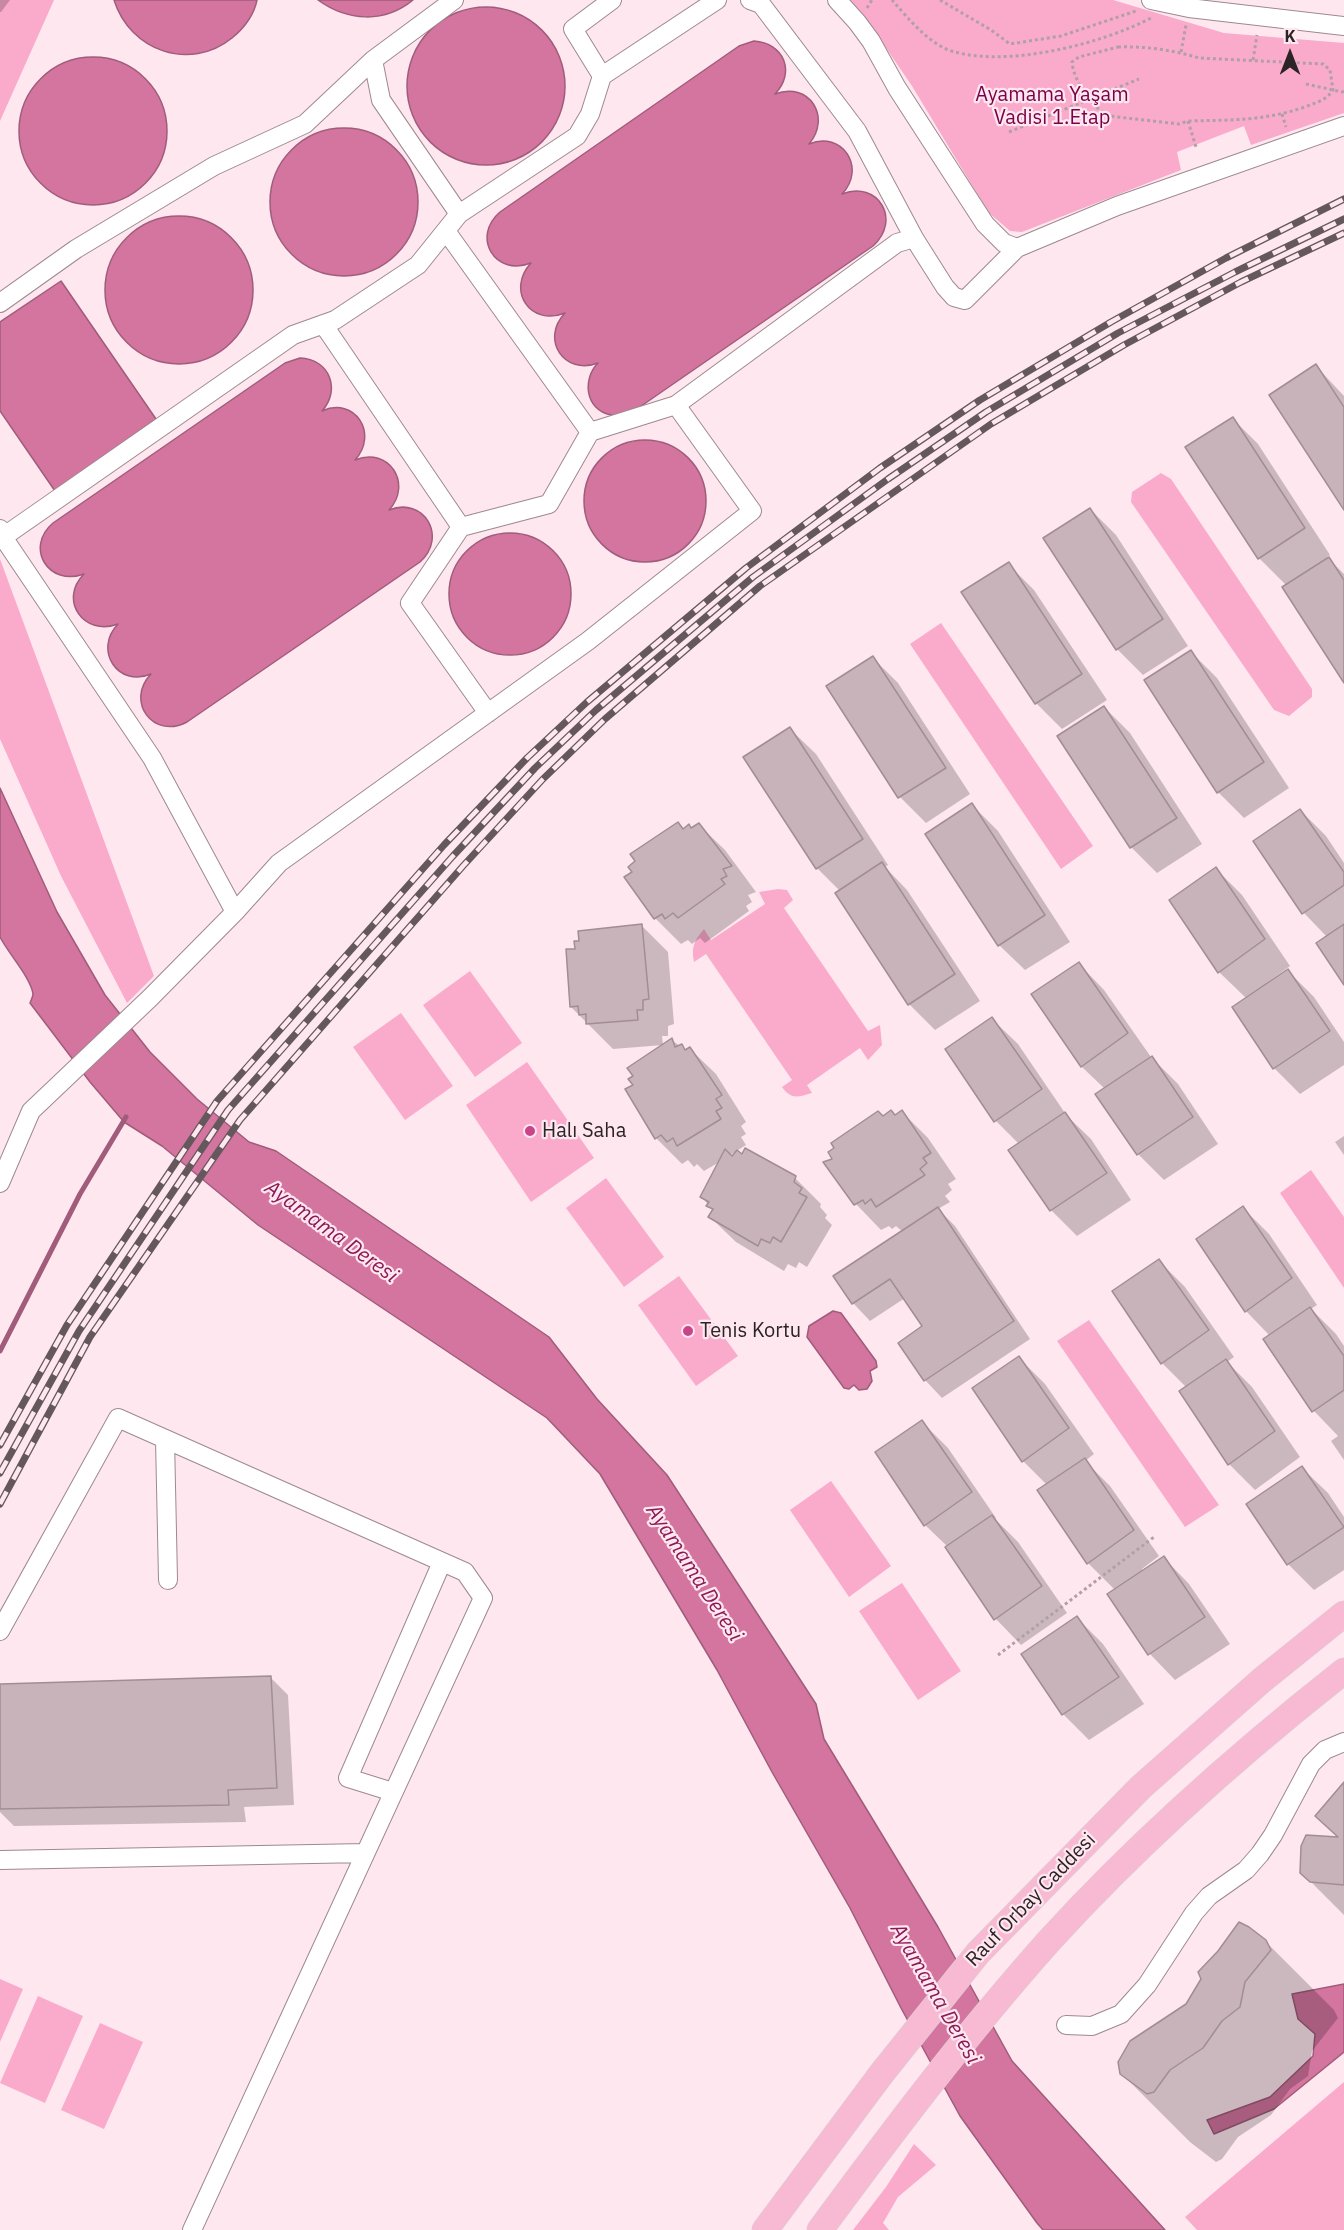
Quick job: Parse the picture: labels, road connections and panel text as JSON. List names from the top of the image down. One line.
{"streets":{"highway":["Rauf Orbay Caddesi"]},"water":["Ayamama Deresi"],"parks":["Ayamama Yaşam Vadisi 1.Etap"],"places":["Halı Saha","Tenis Kortu"],"north":"top"}
